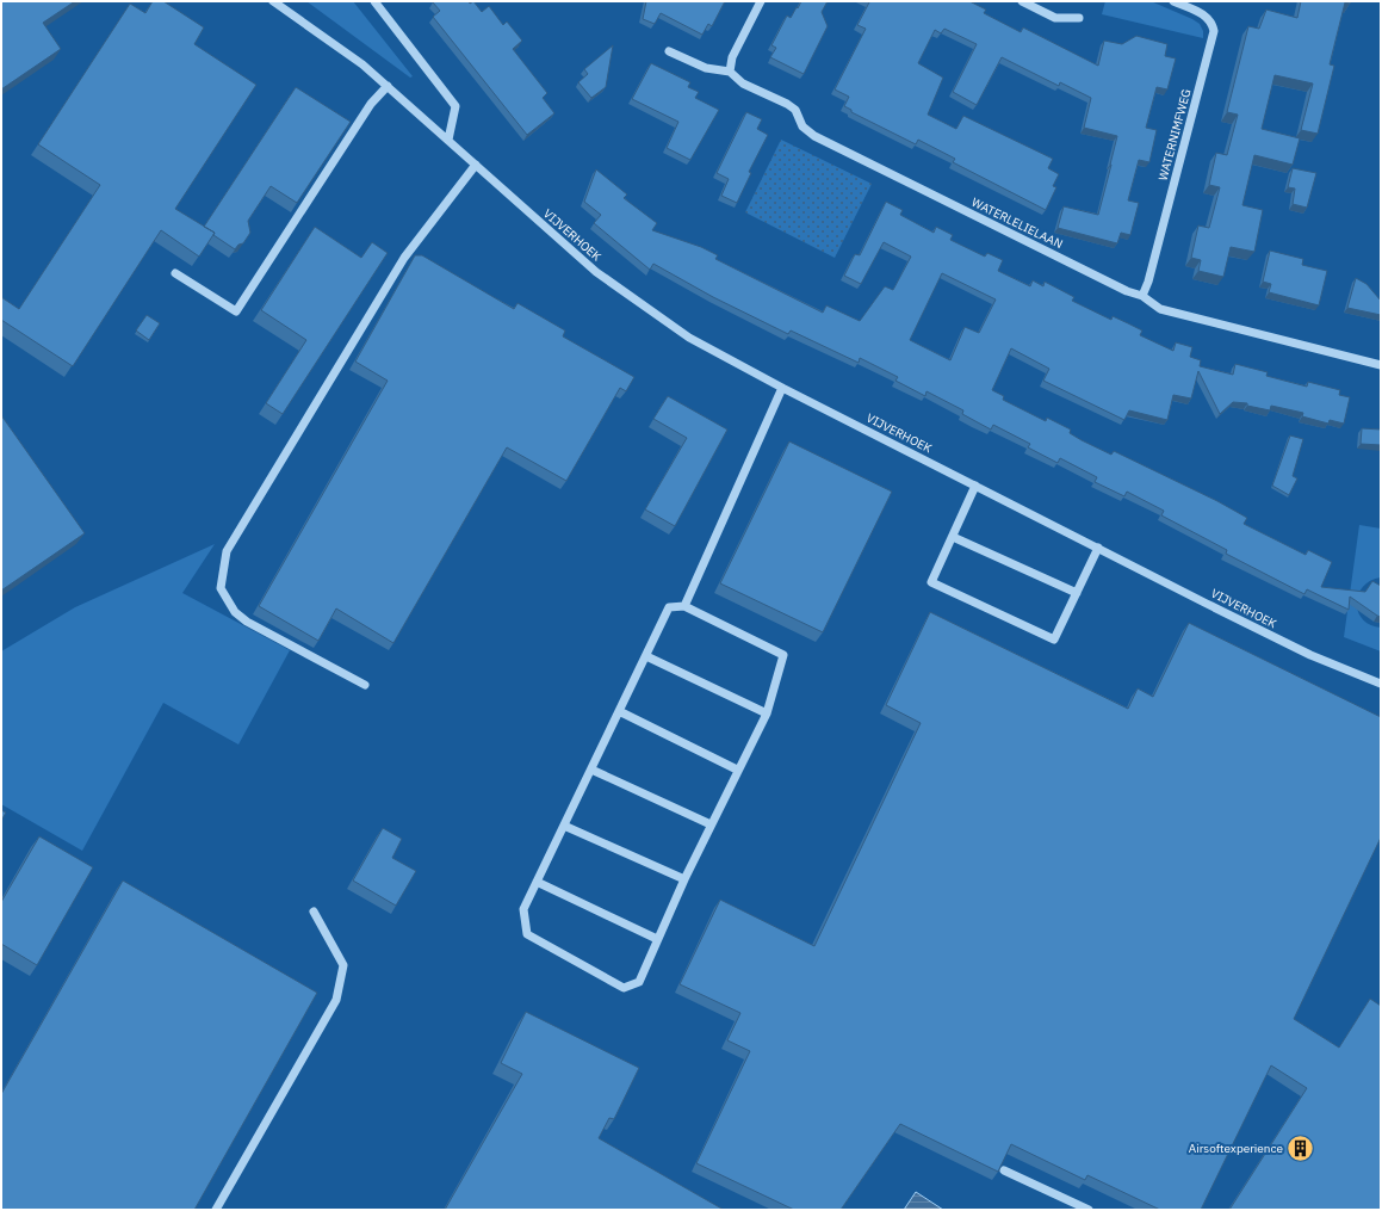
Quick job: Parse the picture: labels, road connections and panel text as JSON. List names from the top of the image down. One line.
{"streets":{"street":["WATERNIMFWEG","WATERLELIELAAN","VIJVERHOEK"]},"crossings":[["WATERNIMFWEG","WATERLELIELAAN"]],"places":{"building":["Airsoftexperience"]}}
